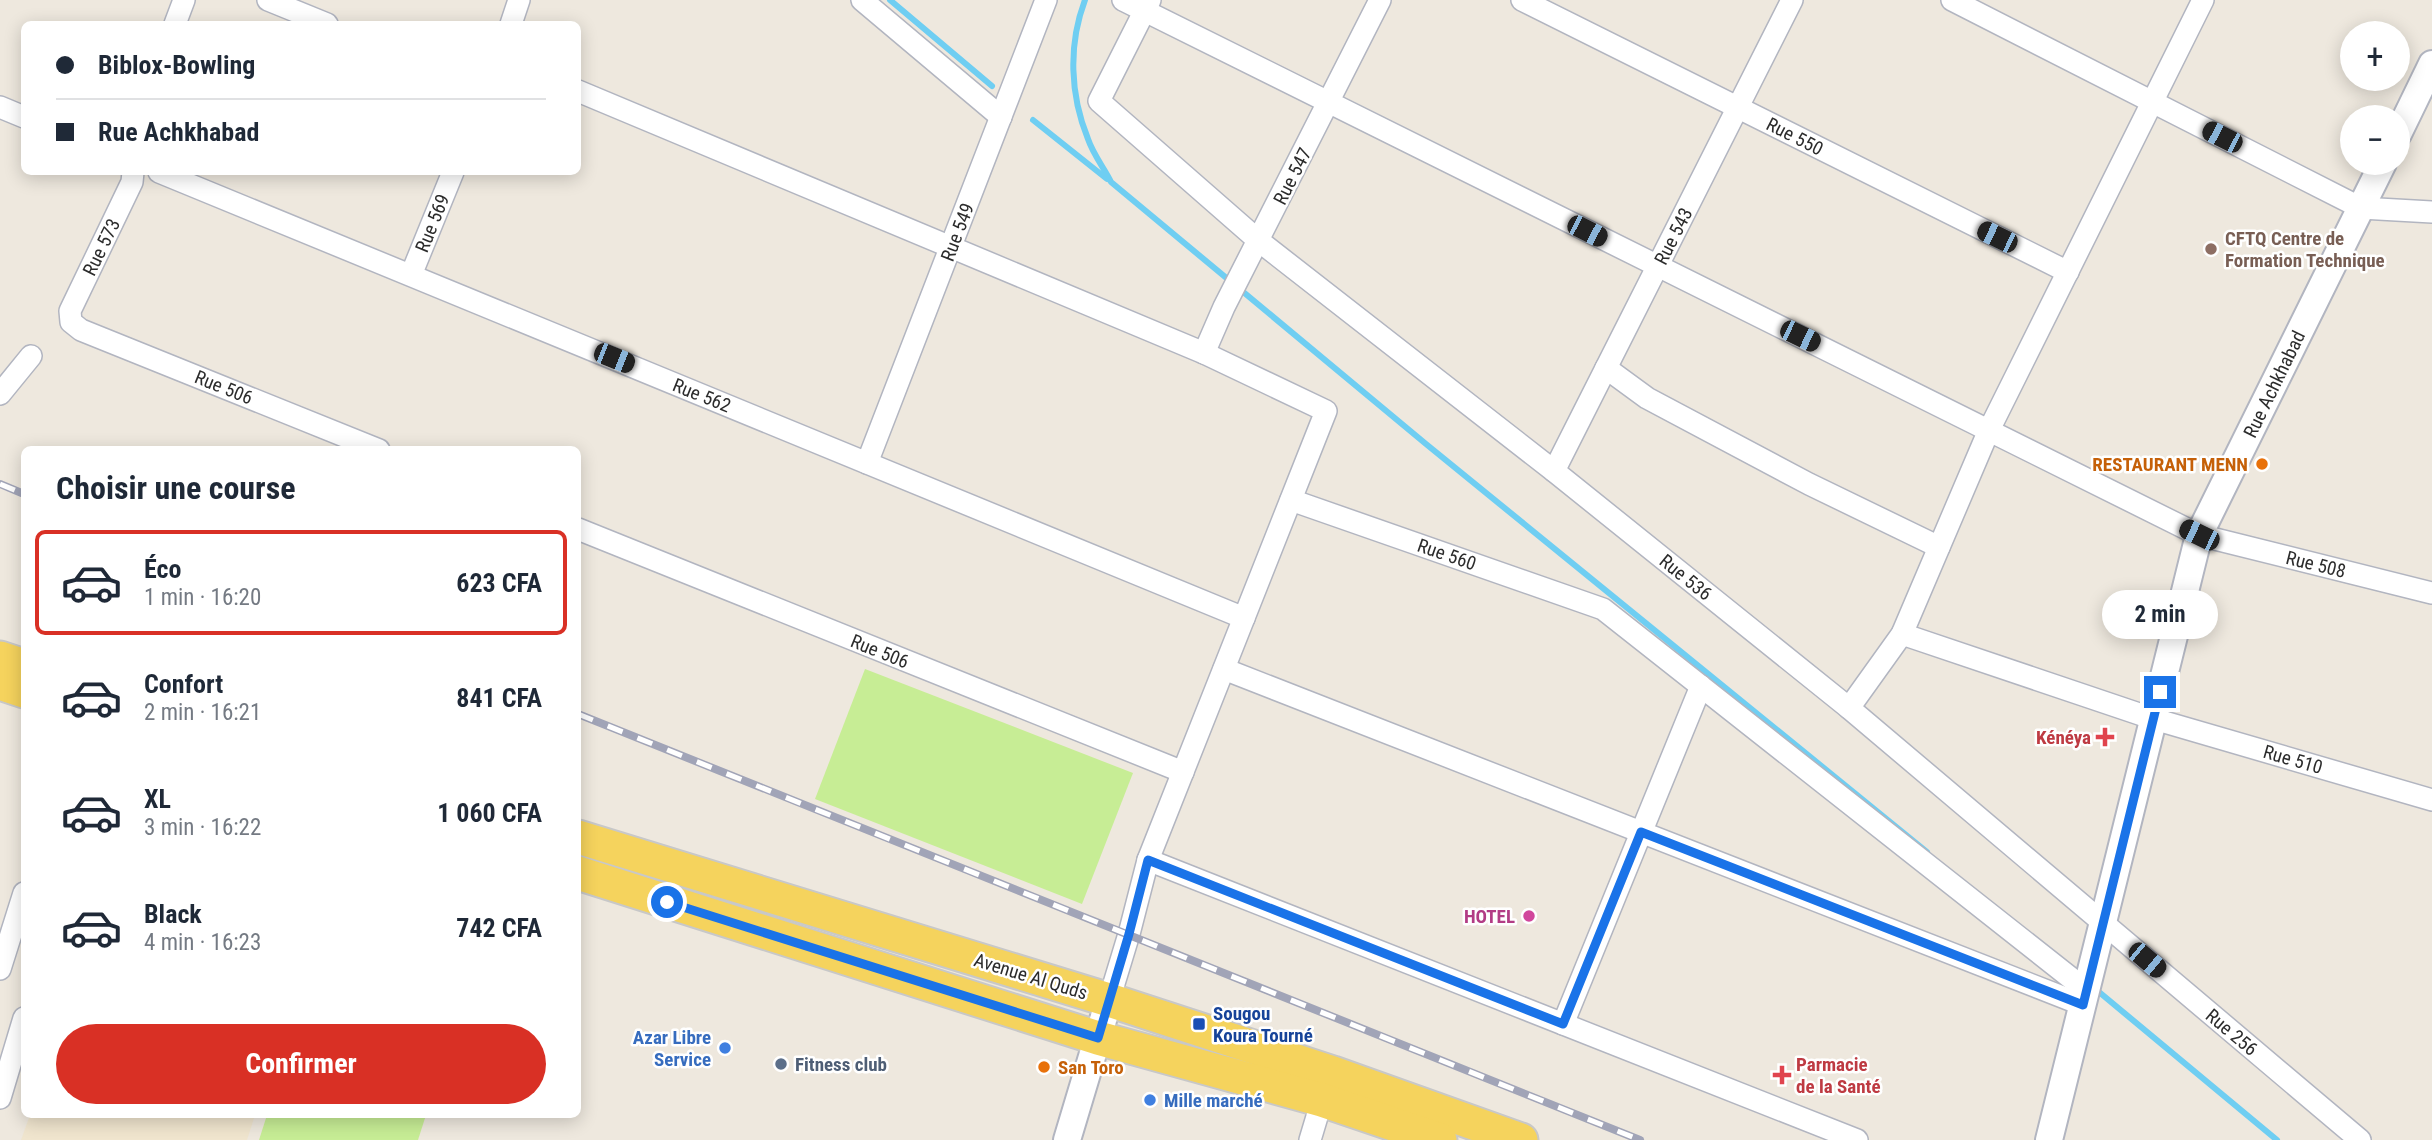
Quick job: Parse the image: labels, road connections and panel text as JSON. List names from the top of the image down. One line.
{"streets":{"main road":["Avenue Al Quds"],"street":["Rue 550","Rue 547","Rue 569","Rue 549","Rue 543","Rue 573","Rue Achkhabad","Rue 506","Rue 562","Rue 560","Rue 508","Rue 536","Rue 510","Rue 256"]},"crossings":[["Rue 550","Rue 543"],["Rue 547","Rue 508"],["Rue 547","Rue 536"],["Rue 569","Rue 562"],["Rue 549","Rue 562"],["Rue 543","Rue 508"],["Rue 543","Rue 536"],["Rue 573","Rue 506"],["Rue Achkhabad","Rue 560"],["Rue Achkhabad","Rue 508"],["Rue Achkhabad","Rue 536"],["Rue Achkhabad","Rue 510"],["Rue Achkhabad","Rue 256"],["Rue 508","Rue 536"],["Rue 536","Rue 256"]],"places":{"other":["CFTQ Centre de Formation Technique","RESTAURANT MENN","HOTEL","Azar Libre Service","Fitness club","San Toro","Mille marché"],"health":["Kénéya","Parmacie de la Santé"],"transit":["Sougou Koura Tourné"]},"page":{"map_buttons":["+","−"],"banner":["Biblox-Bowling","Rue Achkhabad"],"heading":"Choisir une course","list":[{"name":"Éco","note":"1 min · 16:20","value":"623 CFA"},{"name":"Confort","note":"2 min · 16:21","value":"841 CFA"},{"name":"XL","note":"3 min · 16:22","value":"1 060 CFA"},{"name":"Black","note":"4 min · 16:23","value":"742 CFA"}],"bubble":"2 min","buttons":"Confirmer"}}
